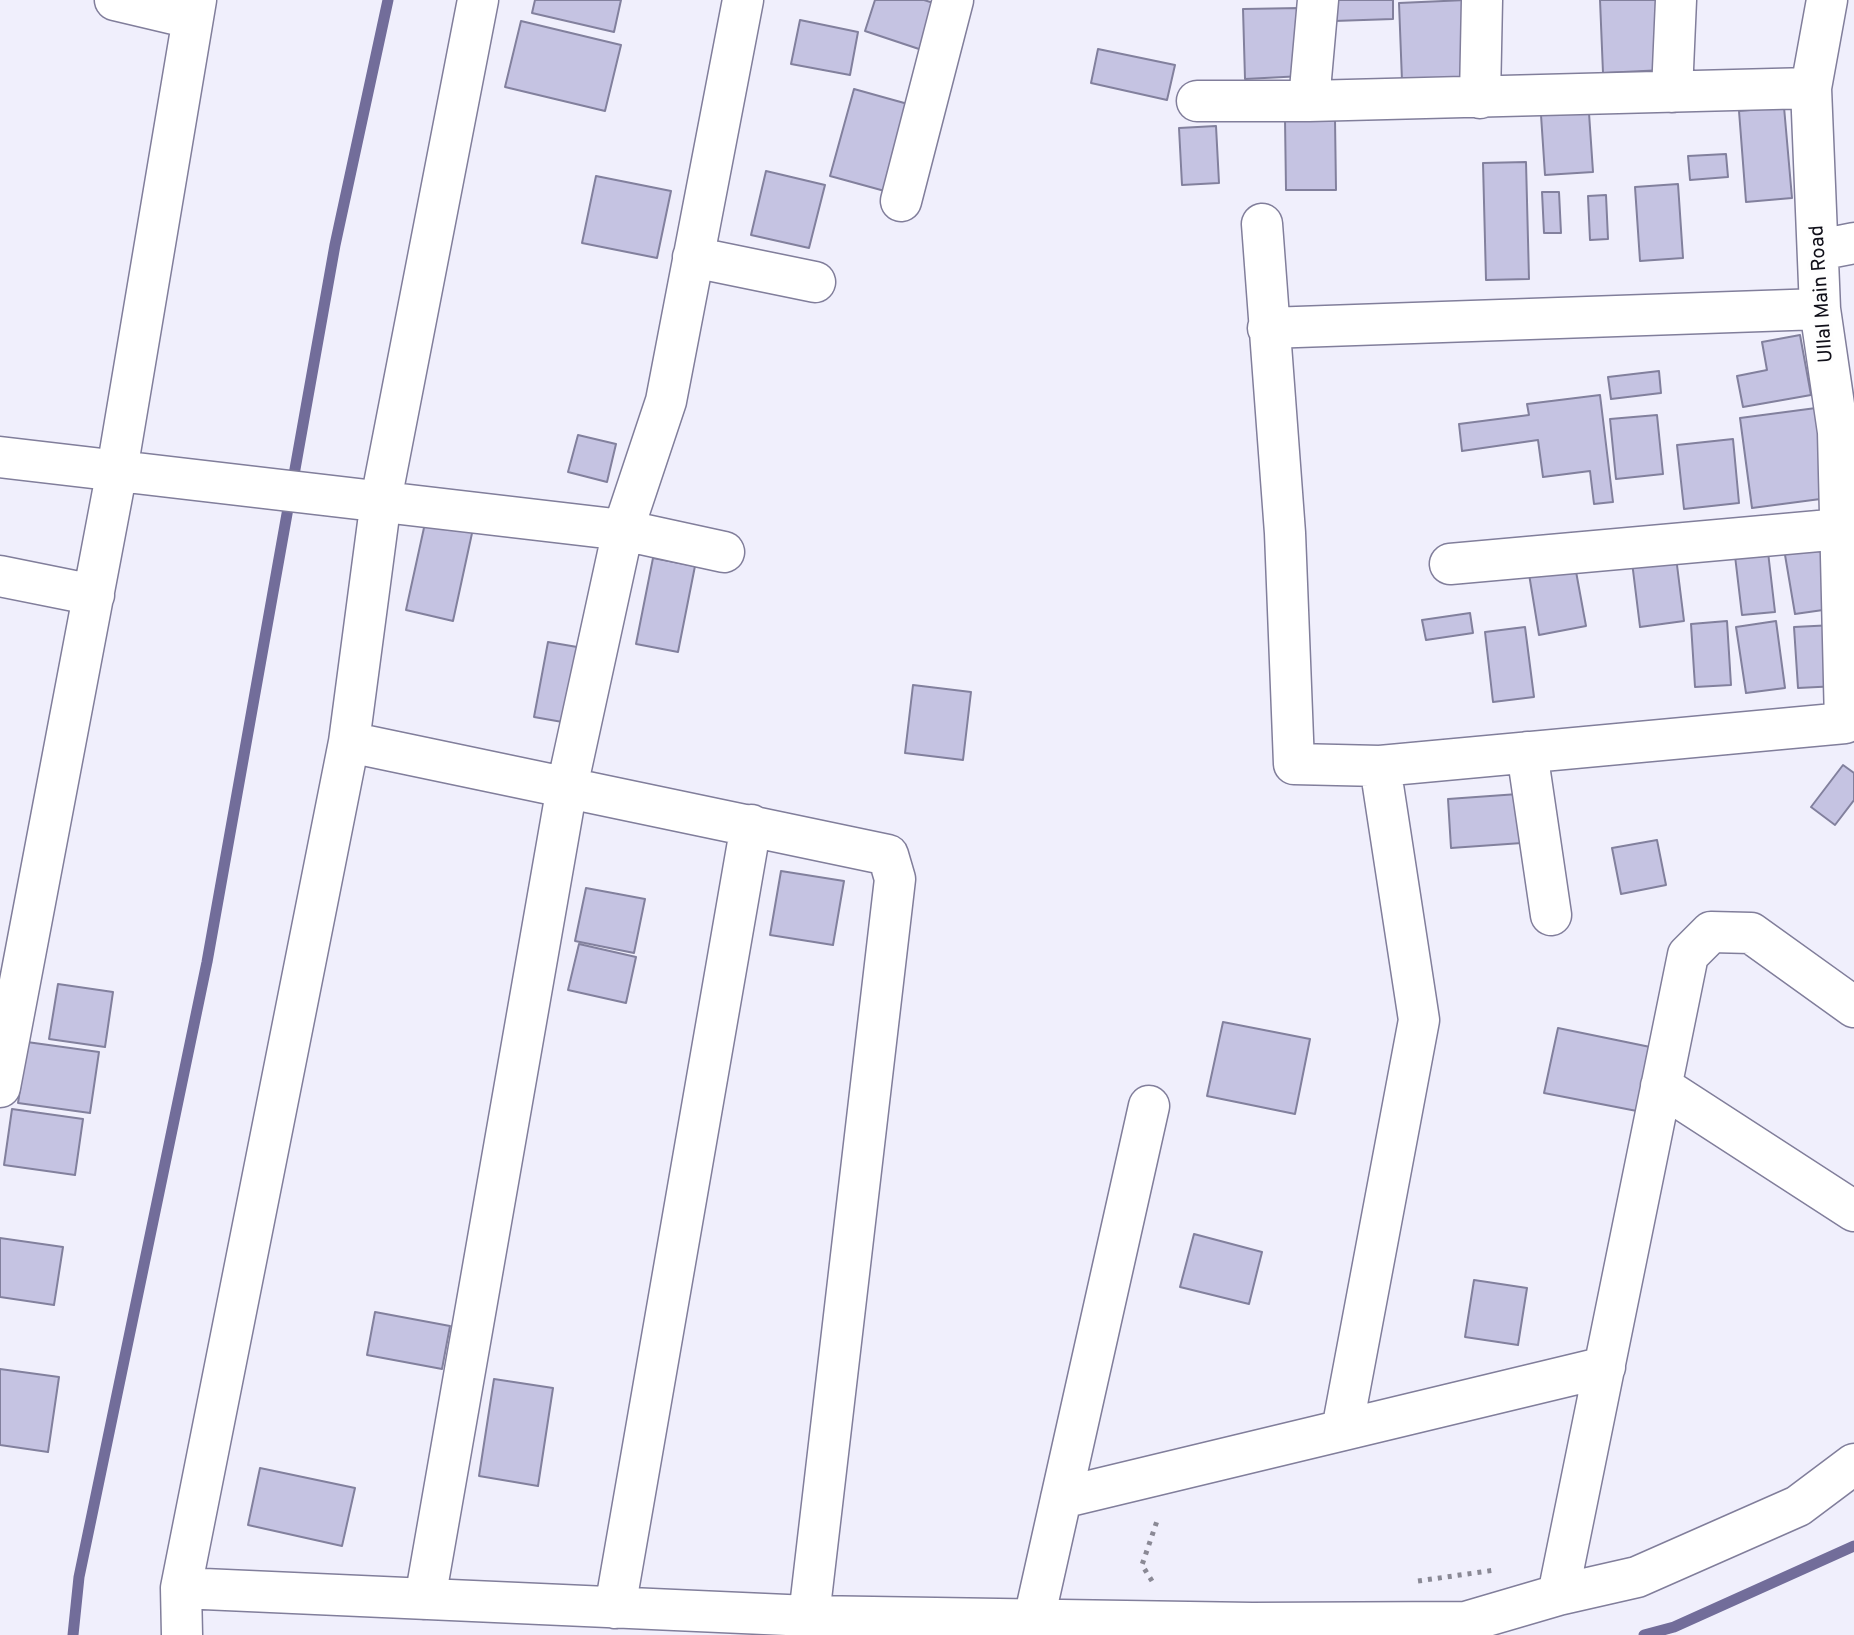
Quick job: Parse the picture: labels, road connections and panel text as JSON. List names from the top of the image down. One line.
{"streets":{"street":["Ullal Main Road"]}}
